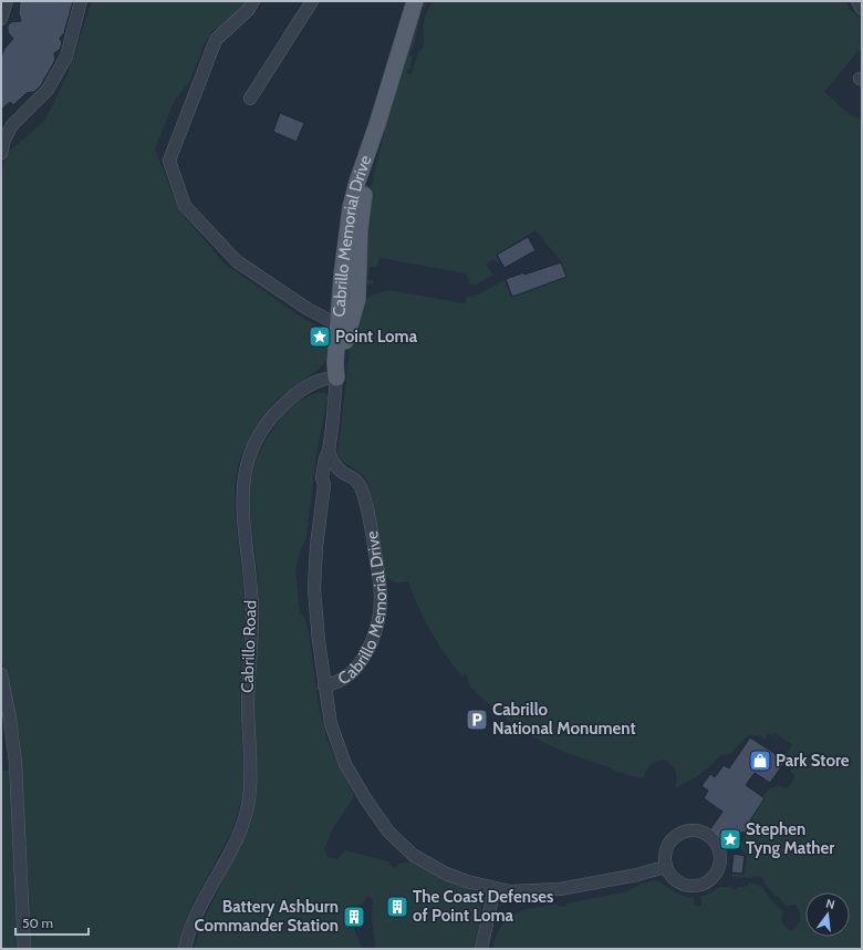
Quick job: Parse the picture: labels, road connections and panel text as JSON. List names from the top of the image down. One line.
{"streets":{"main road":["Cabrillo Memorial Drive"],"street":["Cabrillo Road"]},"crossings":[["Cabrillo Memorial Drive","Cabrillo Road"]],"places":{"place":["Point Loma","Stephen Tyng Mather"],"parking":["Cabrillo National Monument"],"shop":["Park Store"],"building":["The Coast Defenses of Point Loma","Battery Ashburn Commander Station"]},"scale_bar":"50 m","north":"top"}
